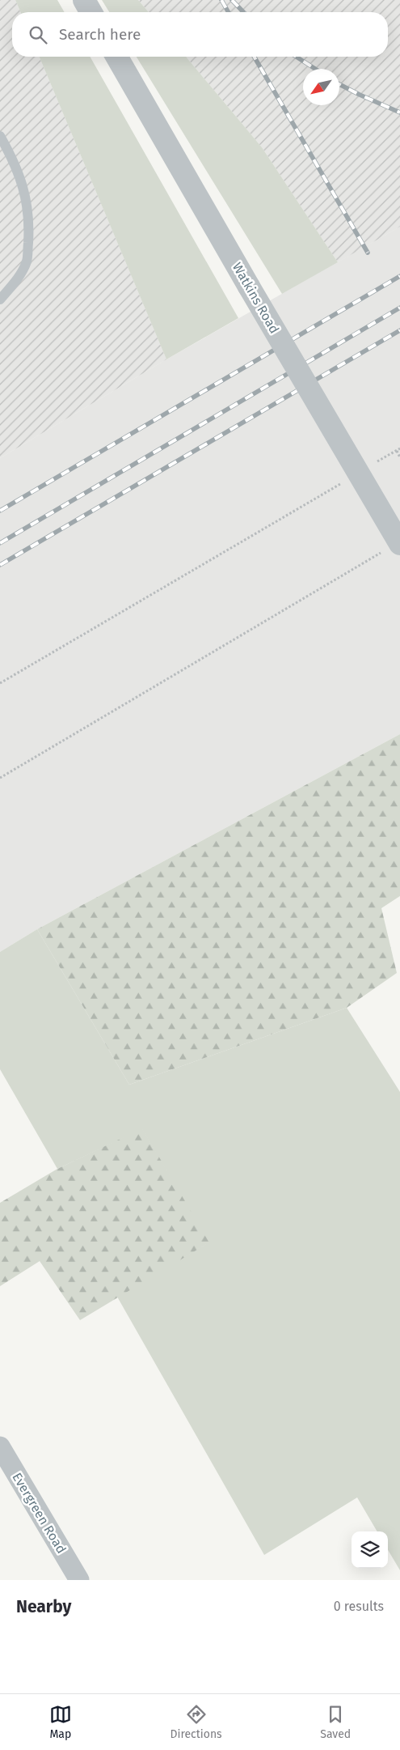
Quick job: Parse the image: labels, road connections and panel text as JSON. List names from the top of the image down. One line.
{"streets":{"street":["Watkins Road","Evergreen Road"]},"north":"bottom left","page":{"search":"Search here","heading":["Nearby","0 results"],"nav":["Map","Directions","Saved"]}}
